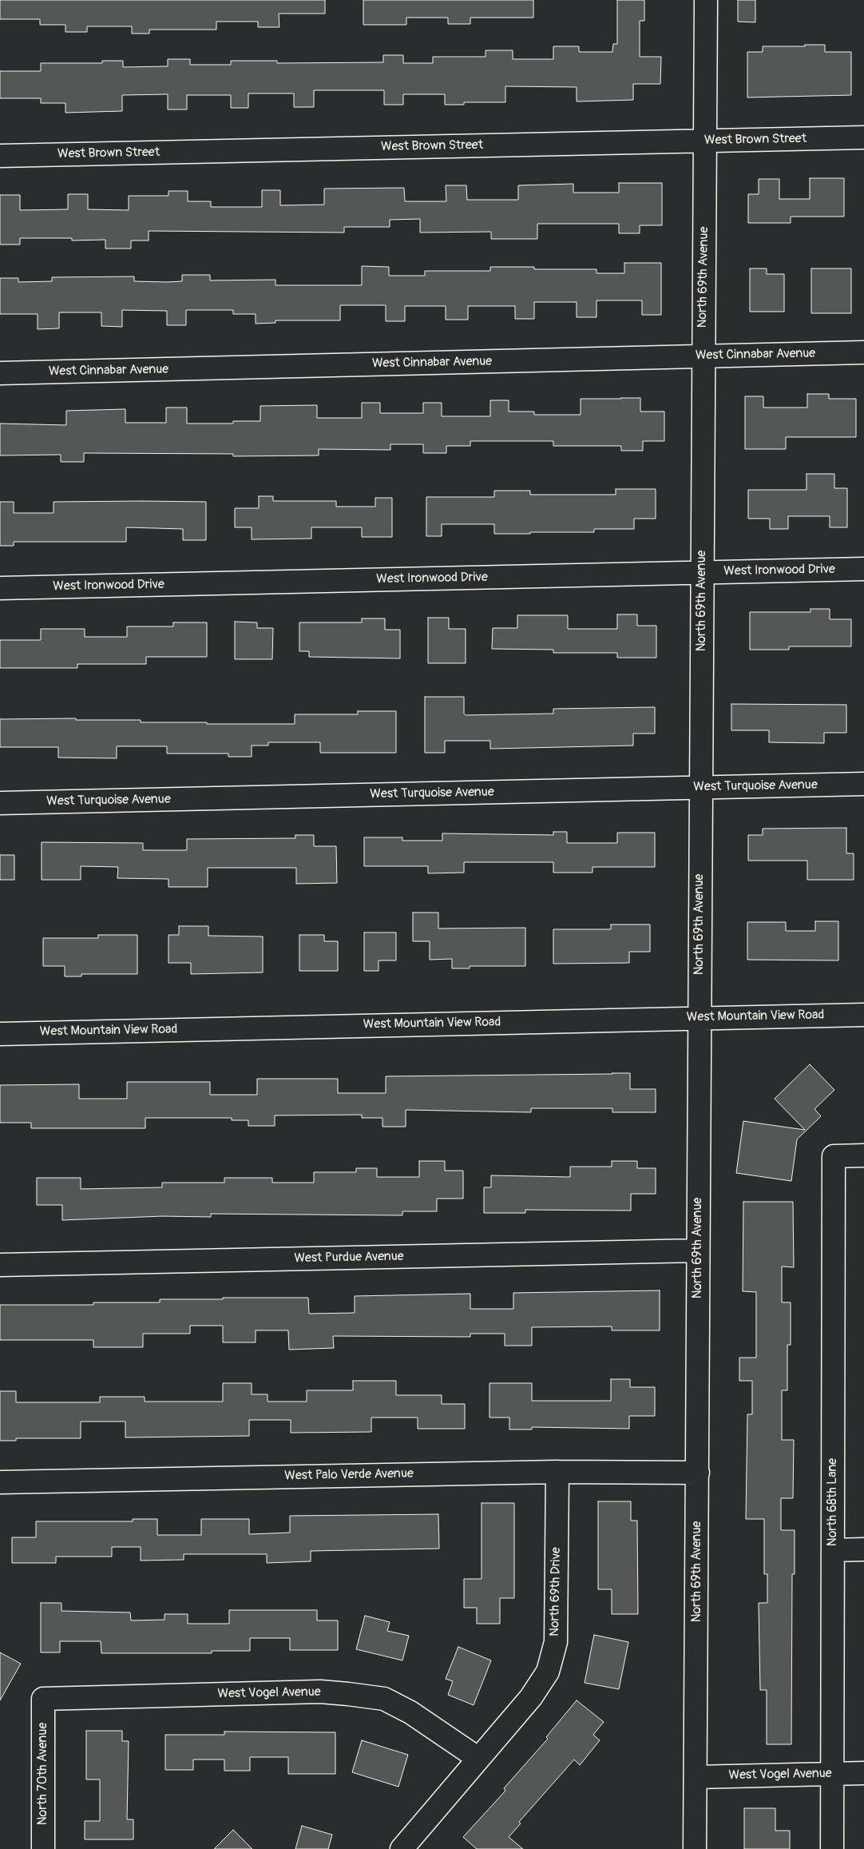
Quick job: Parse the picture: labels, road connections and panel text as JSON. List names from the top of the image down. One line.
{"streets":{"street":["West Brown Street","North 69th Avenue","West Cinnabar Avenue","West Ironwood Drive","West Turquoise Avenue","West Mountain View Road","West Purdue Avenue","West Palo Verde Avenue","North 68th Lane","North 69th Drive","West Vogel Avenue","North 70th Avenue"]},"crossings":[["West Brown Street","North 69th Avenue"],["North 69th Avenue","West Cinnabar Avenue"],["North 69th Avenue","West Ironwood Drive"],["North 69th Avenue","West Turquoise Avenue"],["North 69th Avenue","West Mountain View Road"],["North 69th Avenue","West Purdue Avenue"],["North 69th Avenue","West Palo Verde Avenue"],["North 69th Avenue","West Vogel Avenue"],["West Palo Verde Avenue","North 69th Drive"],["North 68th Lane","West Vogel Avenue"],["North 69th Drive","West Vogel Avenue"],["West Vogel Avenue","North 70th Avenue"]]}
